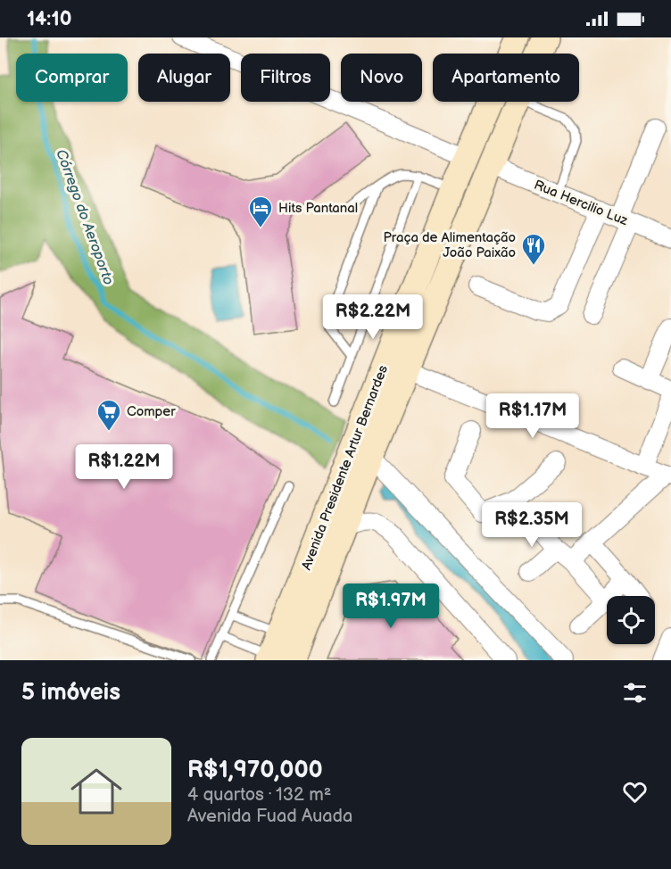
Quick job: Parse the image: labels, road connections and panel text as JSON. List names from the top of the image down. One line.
{"streets":{"main road":["Avenida Presidente Artur Bernardes"],"street":["Rua Hercilio Luz"]},"crossings":[["Rua Hercilio Luz","Avenida Presidente Artur Bernardes"]],"water":["Córrego do Aeroporto"],"places":{"hotel":["Hits Pantanal"],"restaurant":["Praça de Alimentação João Paixão"],"supermarket":["Comper"]},"page":{"status":"14:10","chip":["Comprar","Alugar","Filtros","Novo","Apartamento"],"price":["R$2.22M","R$1.17M","R$1.22M","R$2.35M","R$1.97M"],"heading":"5 imóveis","list":[{"name":"R$1,970,000","note":"4 quartos · 132 m² · Avenida Fuad Auada"}]}}
